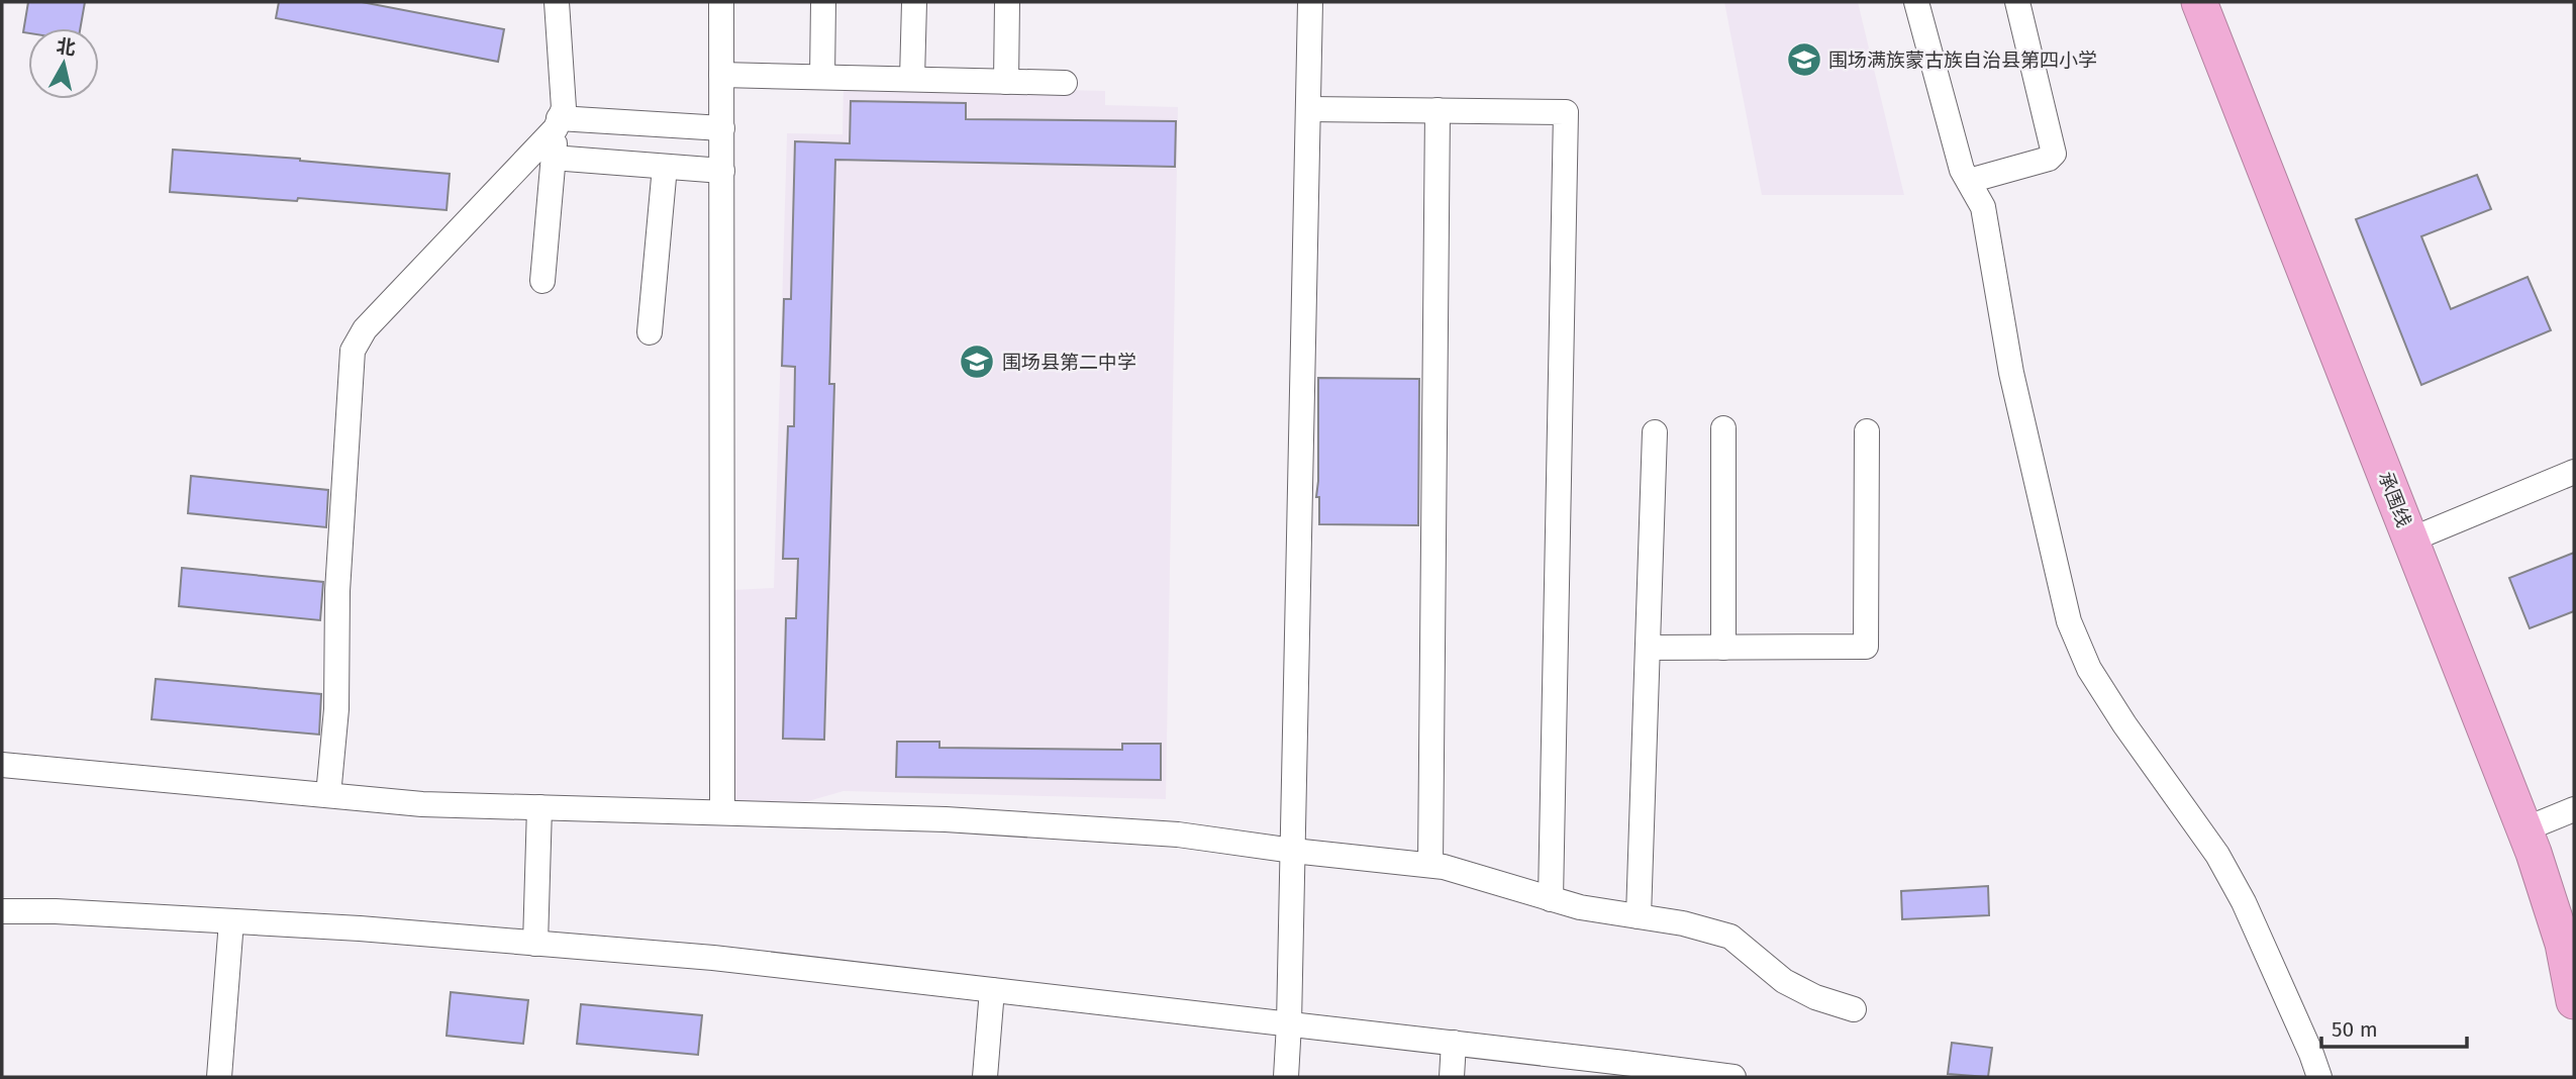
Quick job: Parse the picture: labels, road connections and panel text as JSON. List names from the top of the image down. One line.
{"streets":{"highway":["承围线"]},"places":{"school or university":["围场满族蒙古族自治县第四小学","围场县第二中学"]},"scale_bar":"50 m","north":"top"}
